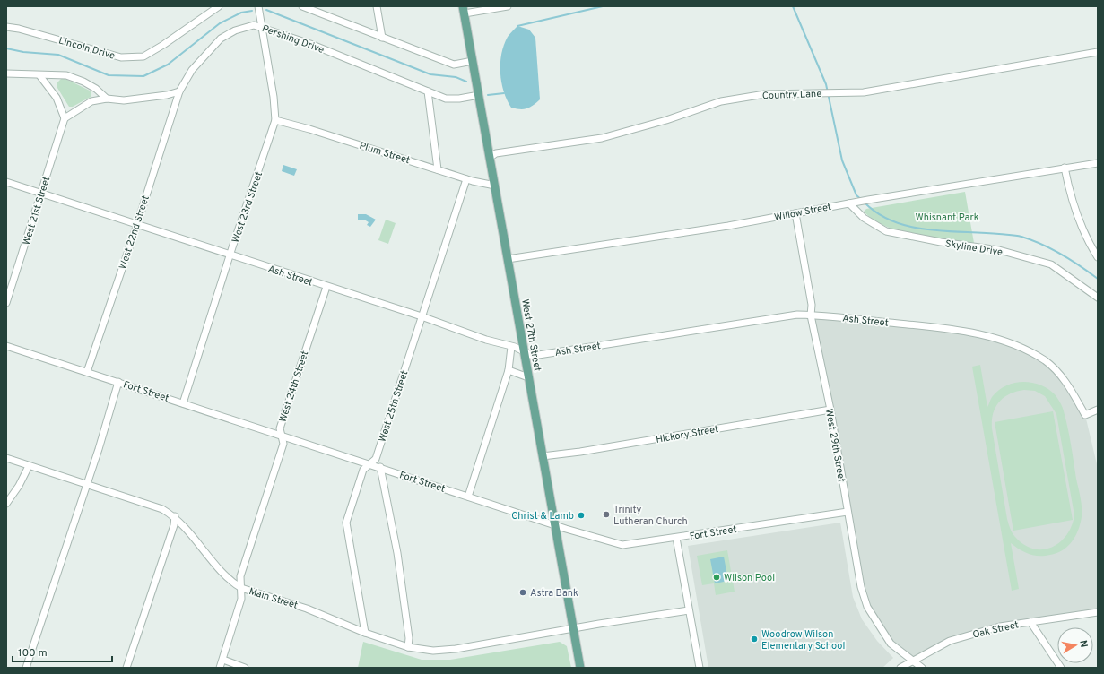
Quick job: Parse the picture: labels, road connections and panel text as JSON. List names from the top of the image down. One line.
{"streets":{"main road":["West 27th Street"],"street":["Pershing Drive","Lincoln Drive","Country Lane","Plum Street","West 23rd Street","West 21st Street","Willow Street","West 22nd Street","Skyline Drive","Ash Street","West 24th Street","Fort Street","West 25th Street","Hickory Street","West 29th Street","Main Street","Oak Street"]},"crossings":[["Pershing Drive","West 23rd Street"],["Pershing Drive","West 22nd Street"],["Pershing Drive","West 27th Street"],["Country Lane","West 27th Street"],["Plum Street","West 23rd Street"],["Plum Street","West 27th Street"],["Plum Street","West 25th Street"],["West 23rd Street","Ash Street"],["West 23rd Street","Fort Street"],["West 21st Street","Ash Street"],["Willow Street","Skyline Drive"],["Willow Street","West 27th Street"],["Willow Street","West 29th Street"],["West 22nd Street","Ash Street"],["West 22nd Street","Fort Street"],["Ash Street","West 27th Street"],["Ash Street","West 24th Street"],["Ash Street","West 25th Street"],["Ash Street","West 29th Street"],["West 27th Street","Fort Street"],["West 27th Street","Hickory Street"],["West 27th Street","Main Street"],["West 24th Street","Fort Street"],["West 24th Street","Main Street"],["Fort Street","West 25th Street"],["Fort Street","West 29th Street"],["West 25th Street","Main Street"],["Hickory Street","West 29th Street"],["West 29th Street","Oak Street"]],"parks":["Whisnant Park"],"places":["Trinity Lutheran Church","Christ & Lamb","Wilson Pool","Astra Bank","Woodrow Wilson Elementary School"],"scale_bar":"100 m","north":"right"}
